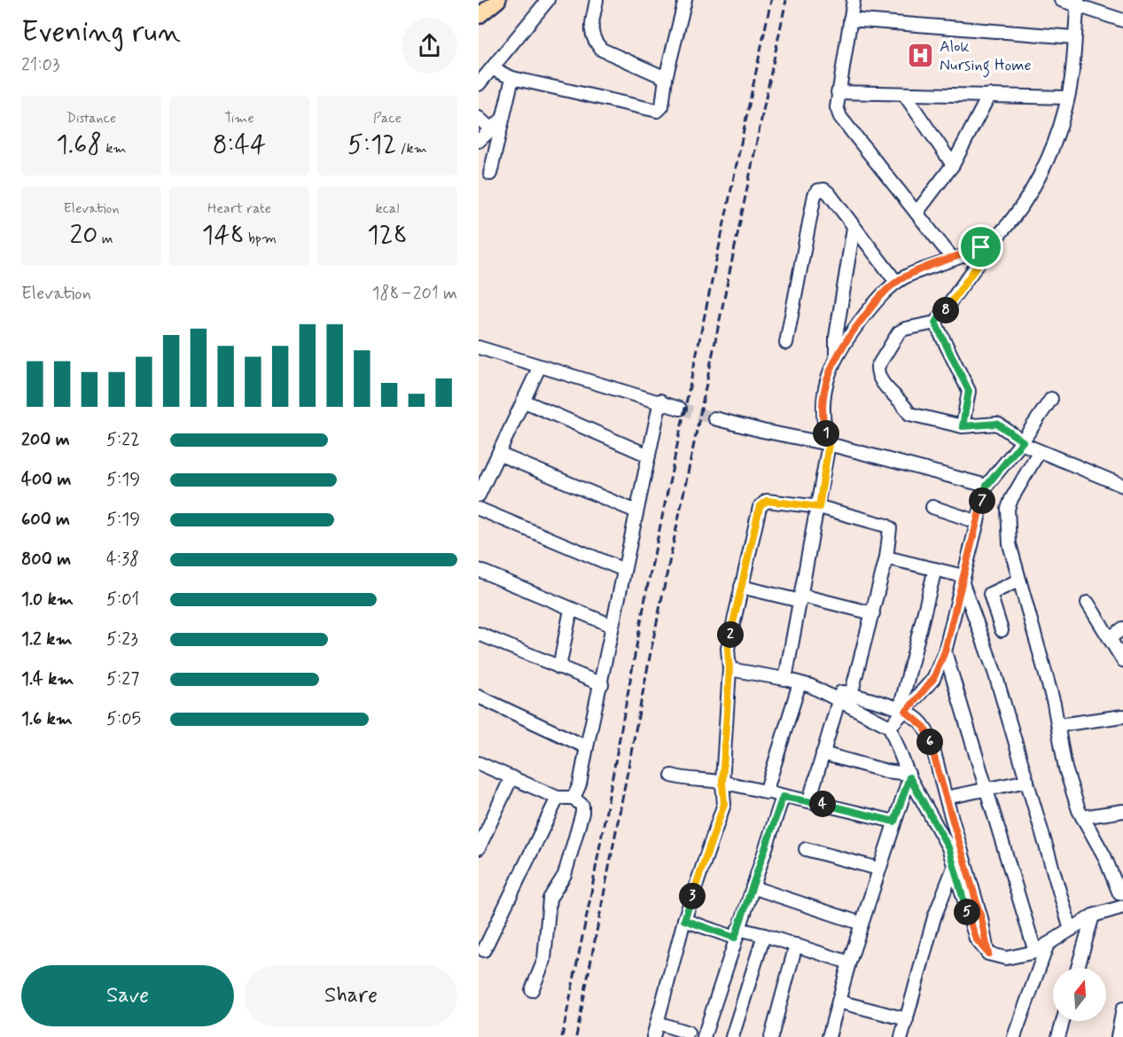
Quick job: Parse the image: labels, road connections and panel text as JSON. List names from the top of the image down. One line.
{"places":{"hospital":["Alok Nursing Home"]},"north":"top","page":{"heading":["Evening run","21:03"],"stats":[["Distance","1.68 km"],["Time","8:44"],["Pace","5:12 /km"],["Elevation","20 m"],["Heart rate","148 bpm"],["kcal","128"]],"chart":["Elevation","188–201 m"],"pins":["8","1","7","2","6","4","3","5"],"list":[{"name":"200 m","note":"5:22"},{"name":"400 m","note":"5:19"},{"name":"600 m","note":"5:19"},{"name":"800 m","note":"4:38"},{"name":"1.0 km","note":"5:01"},{"name":"1.2 km","note":"5:23"},{"name":"1.4 km","note":"5:27"},{"name":"1.6 km","note":"5:05"}],"buttons":["Save","Share"]}}
